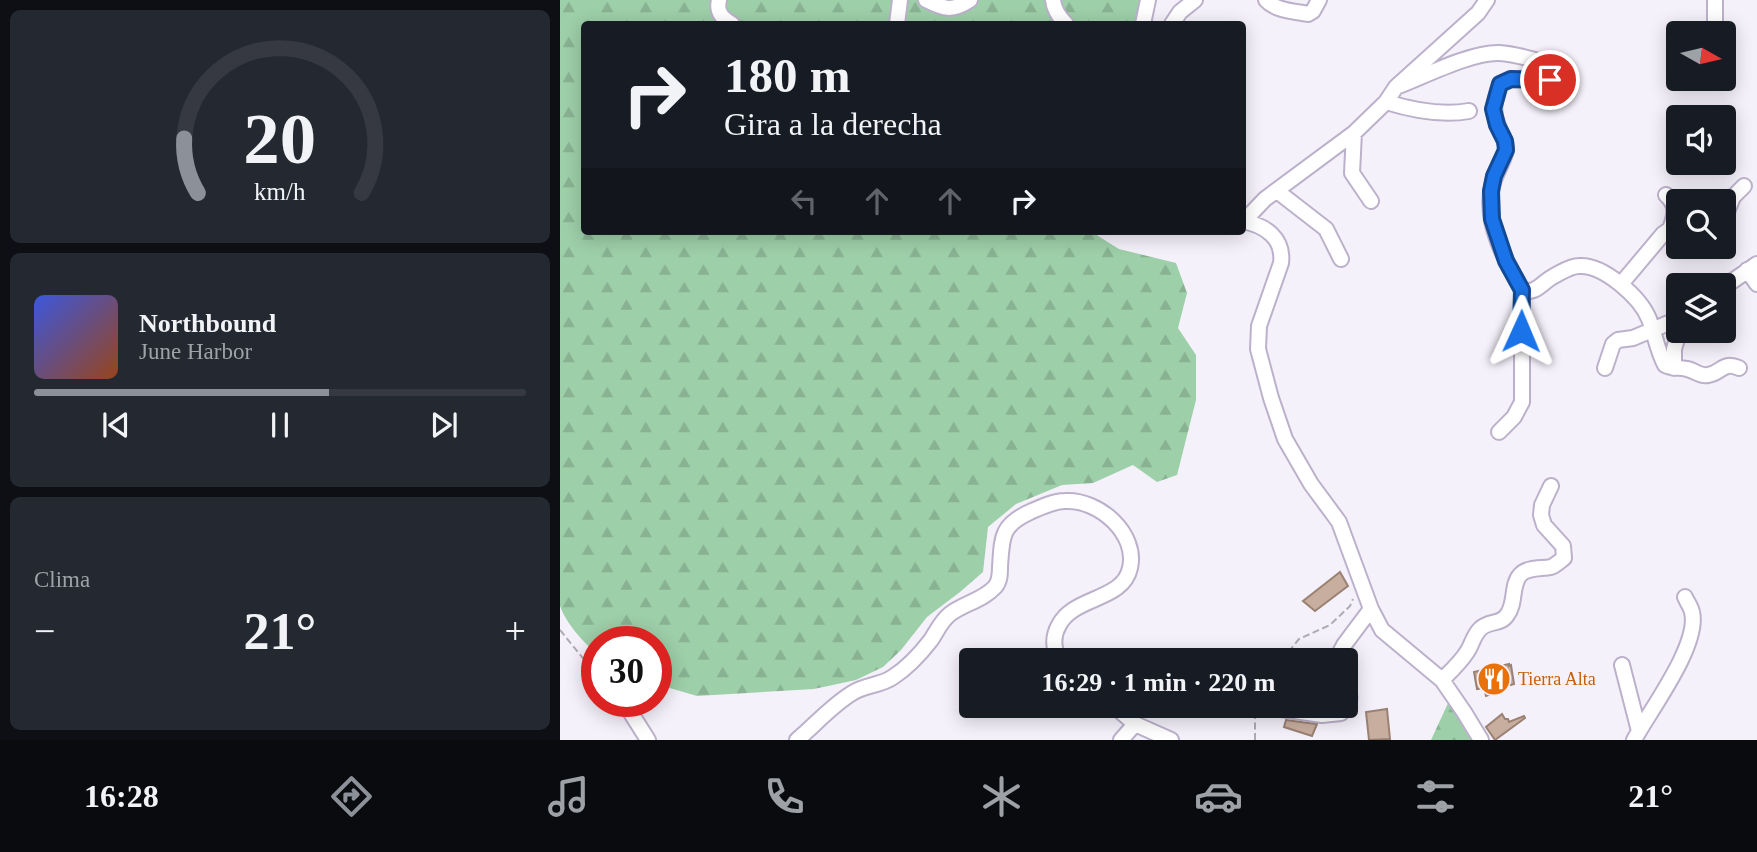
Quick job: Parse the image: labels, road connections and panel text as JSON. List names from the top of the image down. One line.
{"places":{"restaurant":["Tierra Alta"]},"north":"right","page":{"turn":["180 m","Gira a la derecha"],"song":["Northbound","June Harbor"],"tile":"Clima","heat":["−","21°","+"],"limit":"30","trip":"16:29 · 1 min · 220 m","tabs":["16:28","21°"],"gauge":["20","km/h"]}}
